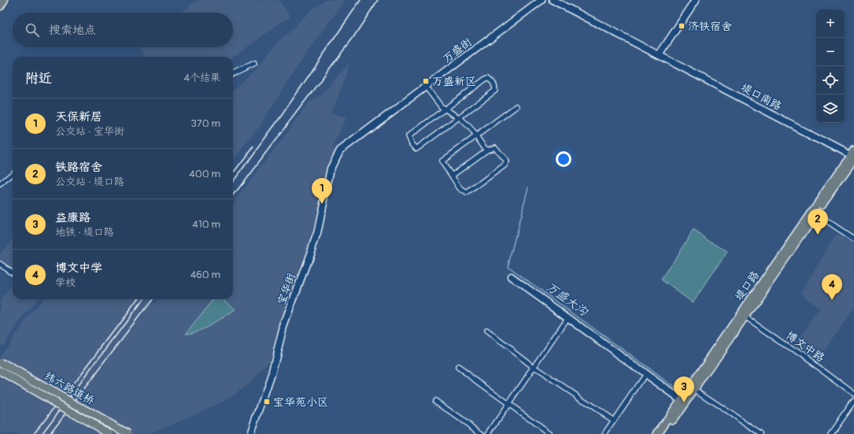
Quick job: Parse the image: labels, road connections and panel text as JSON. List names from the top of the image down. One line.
{"streets":{"main road":["堤口路","纬六路道桥"],"street":["万盛街","堤口南路","宝华街","博文中路"]},"crossings":[["万盛街","宝华街"],["堤口南路","堤口路"],["堤口路","博文中路"]],"water":["万盛大沟"],"places":{"transit":["济铁宿舍","万盛新区","宝华苑小区"]},"page":{"map_buttons":["+","−"],"search":"搜索地点","heading":["附近","4个结果"],"list":[{"mark":"1","name":"天保新居","note":"公交站 · 宝华街","value":"370 m"},{"mark":"2","name":"铁路宿舍","note":"公交站 · 堤口路","value":"400 m"},{"mark":"3","name":"益康路","note":"地铁 · 堤口路","value":"410 m"},{"mark":"4","name":"博文中学","note":"学校","value":"460 m"}],"pins":["1","2","4","3"]}}
